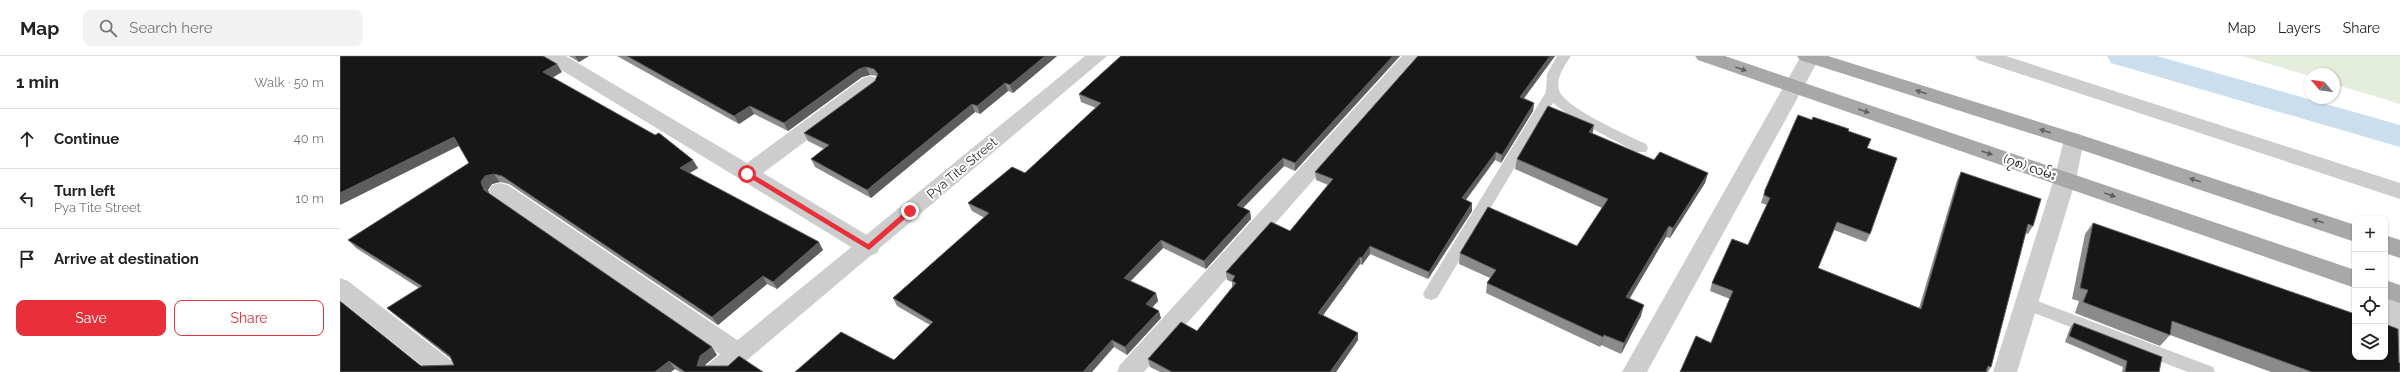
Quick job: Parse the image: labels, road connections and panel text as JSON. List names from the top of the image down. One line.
{"streets":{"main road":["(၇၈) လမ်း"],"street":["Pya Tite Street"]},"north":"top left","page":{"header":"Map","search":"Search here","nav":["Map","Layers","Share"],"heading":["1 min","Walk · 50 m"],"list":[["Continue","40 m"],["Turn left","Pya Tite Street","10 m"],"Arrive at destination"],"map_buttons":["+","−"],"buttons":["Save","Share"]}}
